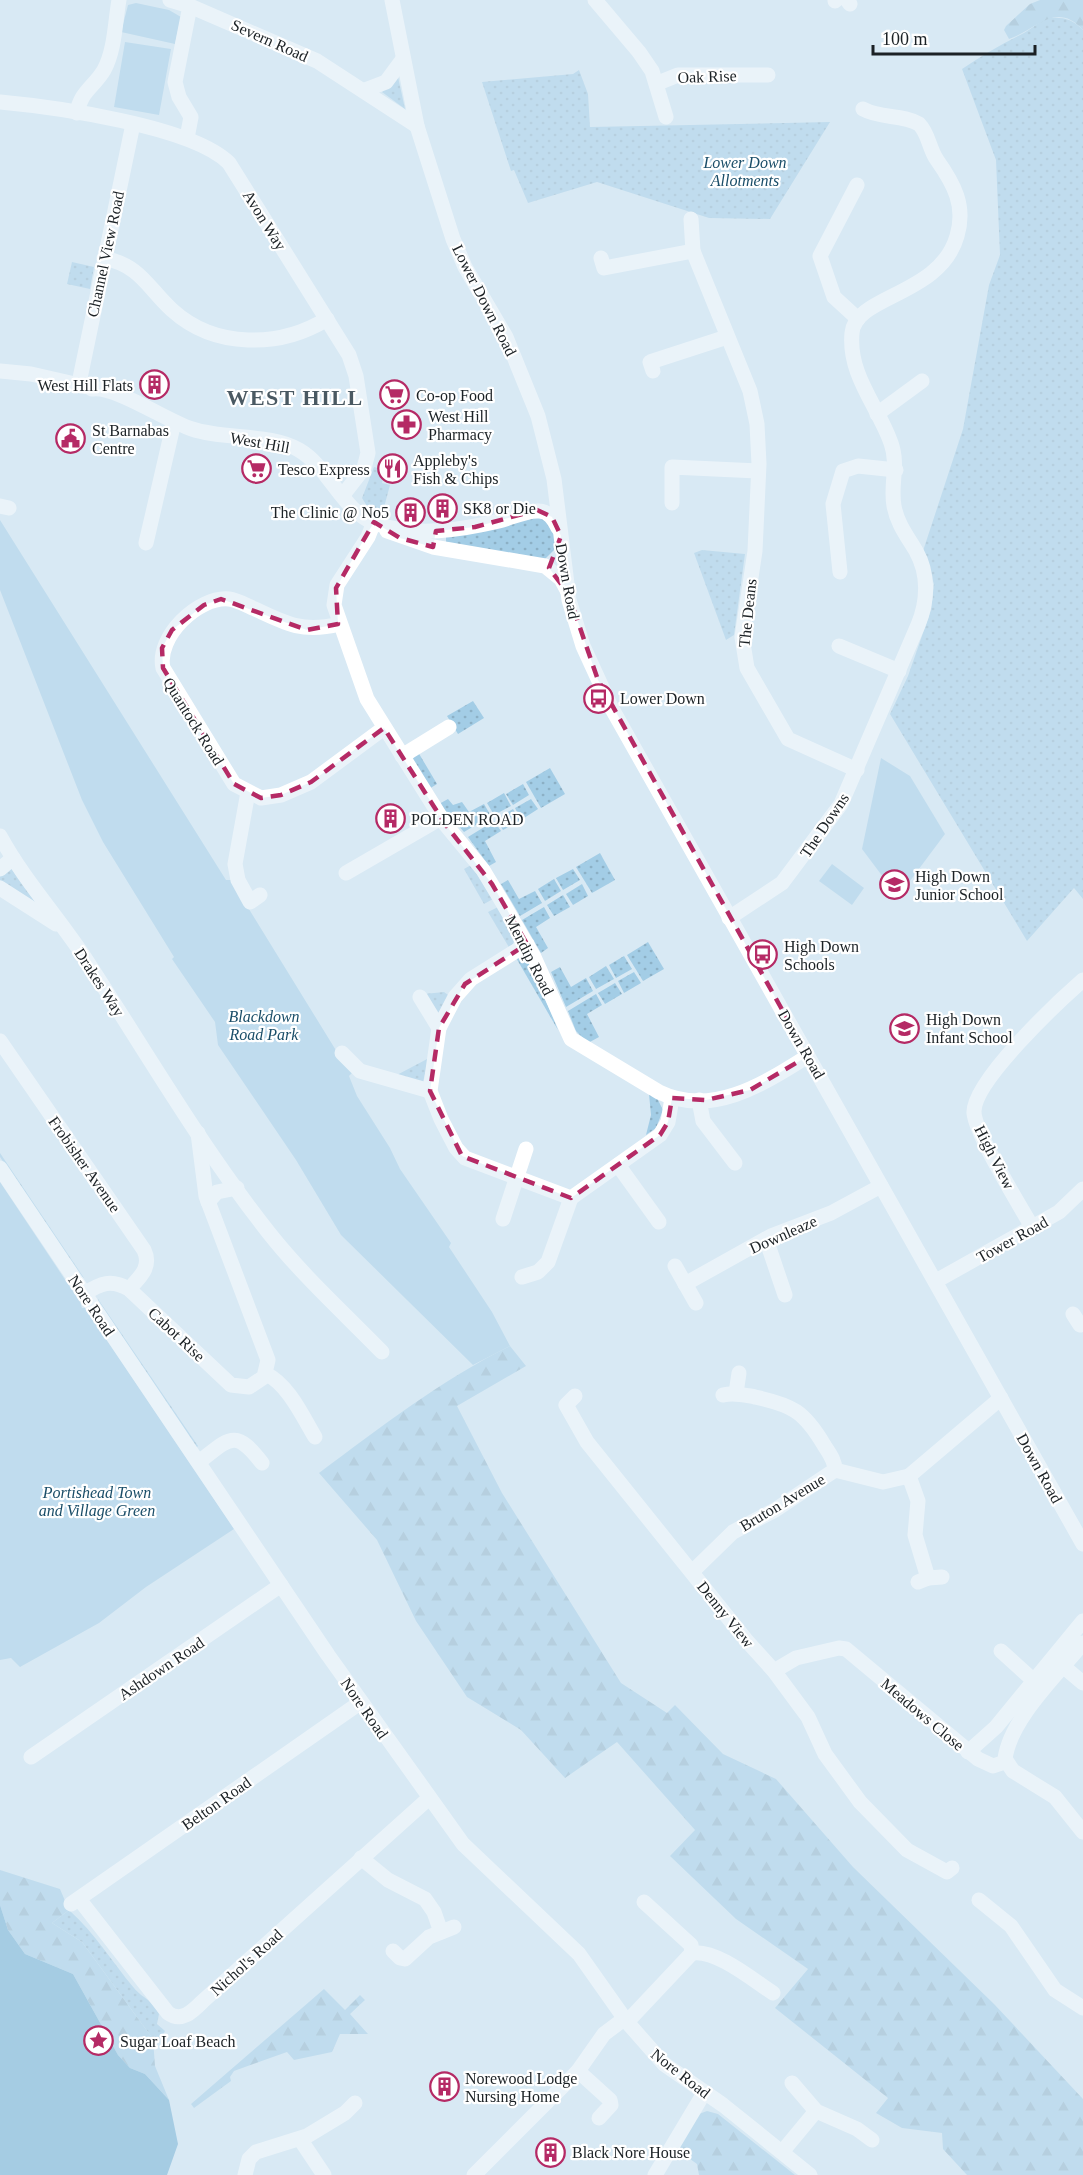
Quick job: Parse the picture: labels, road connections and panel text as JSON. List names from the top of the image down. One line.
{"streets":{"street":["Severn Road","Oak Rise","Avon Way","Channel View Road","Lower Down Road","West Hill","Down Road","The Deans","Quantock Road","The Downs","Mendip Road","Drakes Way","High View","Frobisher Avenue","Downleaze","Tower Road","Nore Road","Cabot Rise","Bruton Avenue","Denny View","Ashdown Road","Meadows Close","Belton Road","Nichol's Road"]},"crossings":[["Severn Road","Lower Down Road"],["Avon Way","Channel View Road"],["Avon Way","West Hill"],["Channel View Road","West Hill"],["Lower Down Road","Down Road"],["West Hill","Mendip Road"],["Down Road","The Downs"],["Down Road","Mendip Road"],["Down Road","Downleaze"],["Down Road","Tower Road"],["The Deans","The Downs"],["Quantock Road","Mendip Road"],["High View","Tower Road"],["Frobisher Avenue","Cabot Rise"],["Nore Road","Ashdown Road"],["Nore Road","Belton Road"],["Nore Road","Nichol's Road"],["Bruton Avenue","Denny View"],["Denny View","Meadows Close"],["Belton Road","Nichol's Road"]],"districts":["WEST HILL"],"parks":["Lower Down Allotments","Blackdown Road Park","Portishead Town and Village Green"],"places":{"building":["West Hill Flats","SK8 or Die","The Clinic @ No5","POLDEN ROAD","Norewood Lodge Nursing Home","Black Nore House"],"supermarket":["Co-op Food","Tesco Express"],"pharmacy":["West Hill Pharmacy"],"public building":["St Barnabas Centre"],"restaurant":["Appleby's Fish & Chips"],"bus stop":["Lower Down","High Down Schools"],"school or university":["High Down Junior School","High Down Infant School"],"place":["Sugar Loaf Beach"]},"scale_bar":"100 m"}
